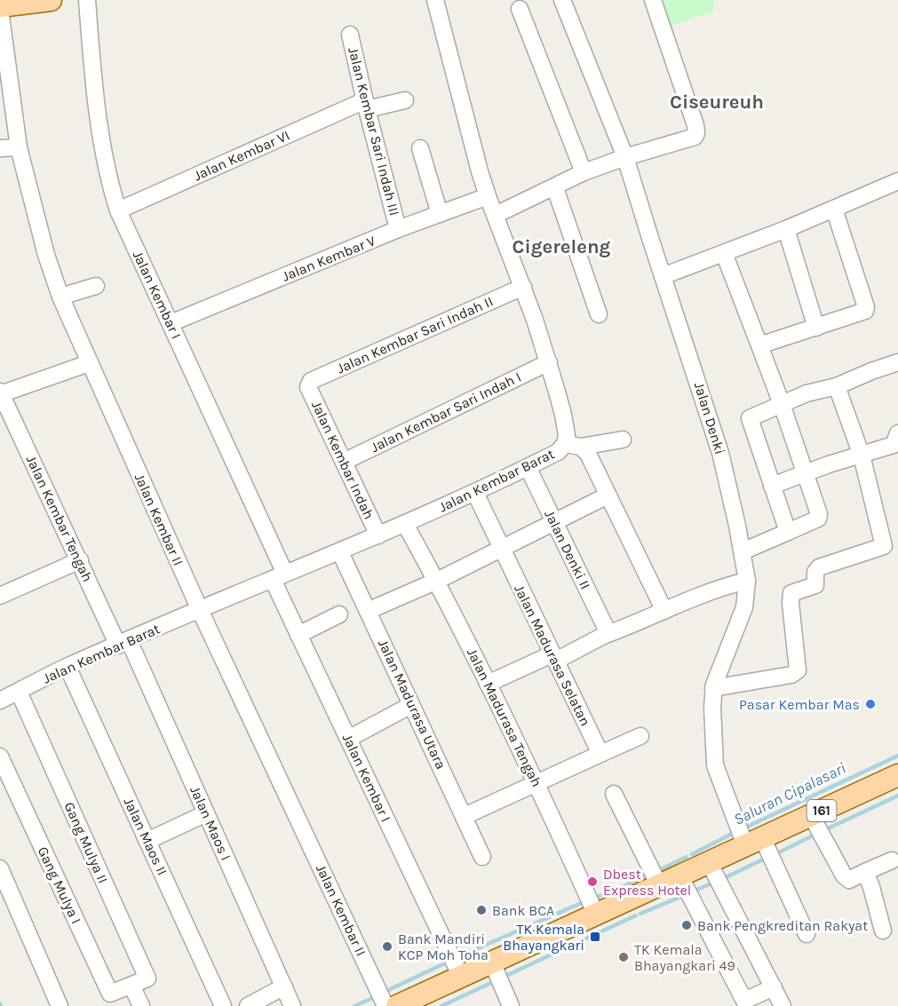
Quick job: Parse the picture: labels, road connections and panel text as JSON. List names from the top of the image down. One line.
{"streets":{"main road":["161"],"street":["Jalan Kembar Sari Indah III","Jalan Kembar VI","Jalan Kembar V","Jalan Kembar I","Jalan Kembar Sari Indah II","Jalan Kembar Sari Indah I","Jalan Denki","Jalan Kembar Indah","Jalan Kembar Barat","Jalan Kembar Tengah","Jalan Kembar II","Jalan Denki II","Jalan Madurasa Selatan","Jalan Madurasa Utara","Jalan Madurasa Tengah","Jalan Maos I","Jalan Maos II","Gang Mulya II","Gang Mulya I"]},"crossings":[["Jalan Kembar Sari Indah III","Jalan Kembar VI"],["Jalan Kembar Sari Indah III","Jalan Kembar V"],["Jalan Kembar VI","Jalan Kembar I"],["Jalan Kembar V","Jalan Kembar I"],["Jalan Kembar V","Jalan Kembar Barat"],["Jalan Kembar I","Jalan Kembar Barat"],["Jalan Kembar I","161"],["Jalan Kembar Sari Indah II","Jalan Kembar Indah"],["Jalan Kembar Sari Indah II","Jalan Kembar Barat"],["Jalan Kembar Sari Indah I","Jalan Kembar Indah"],["Jalan Kembar Sari Indah I","Jalan Kembar Barat"],["Jalan Denki","161"],["Jalan Kembar Indah","Jalan Kembar Barat"],["Jalan Kembar Barat","Jalan Kembar Tengah"],["Jalan Kembar Barat","Jalan Kembar II"],["Jalan Kembar Barat","Jalan Denki II"],["Jalan Kembar Barat","Jalan Madurasa Selatan"],["Jalan Kembar Barat","Jalan Madurasa Utara"],["Jalan Kembar Barat","Jalan Madurasa Tengah"],["Jalan Kembar Barat","Jalan Maos I"],["Jalan Kembar Barat","Jalan Maos II"],["Jalan Kembar Barat","Gang Mulya II"],["Jalan Kembar Tengah","Jalan Maos I"],["Jalan Madurasa Tengah","161"],["Gang Mulya II","Gang Mulya I"]],"districts":["Ciseureuh","Cigereleng"],"water":["Saluran Cipalasari"],"places":{"other":["Pasar Kembar Mas","Dbest Express Hotel","Bank BCA","Bank Pengkreditan Rakyat","Bank Mandiri KCP Moh Toha","TK Kemala Bhayangkari 49"],"transit":["TK Kemala Bhayangkari"]}}
